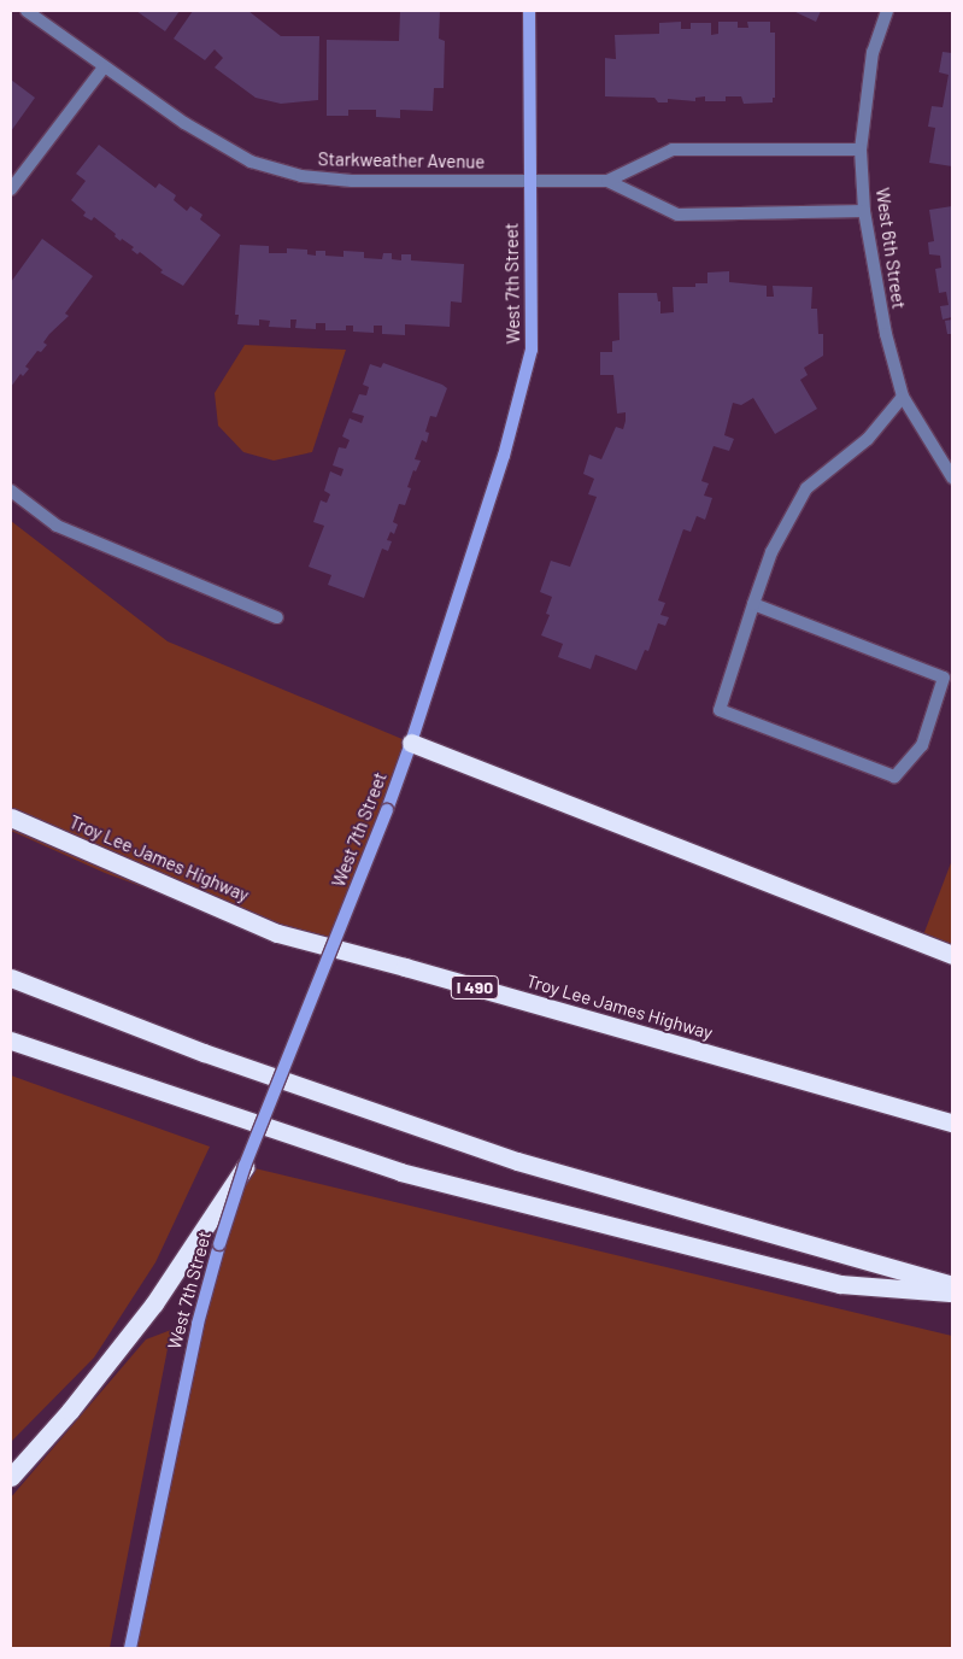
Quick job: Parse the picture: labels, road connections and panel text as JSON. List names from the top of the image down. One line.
{"streets":{"highway":["Troy Lee James Highway","I 490"],"street":["Starkweather Avenue","West 6th Street","West 7th Street"]},"crossings":[["Starkweather Avenue","West 6th Street"],["Starkweather Avenue","West 7th Street"]]}
